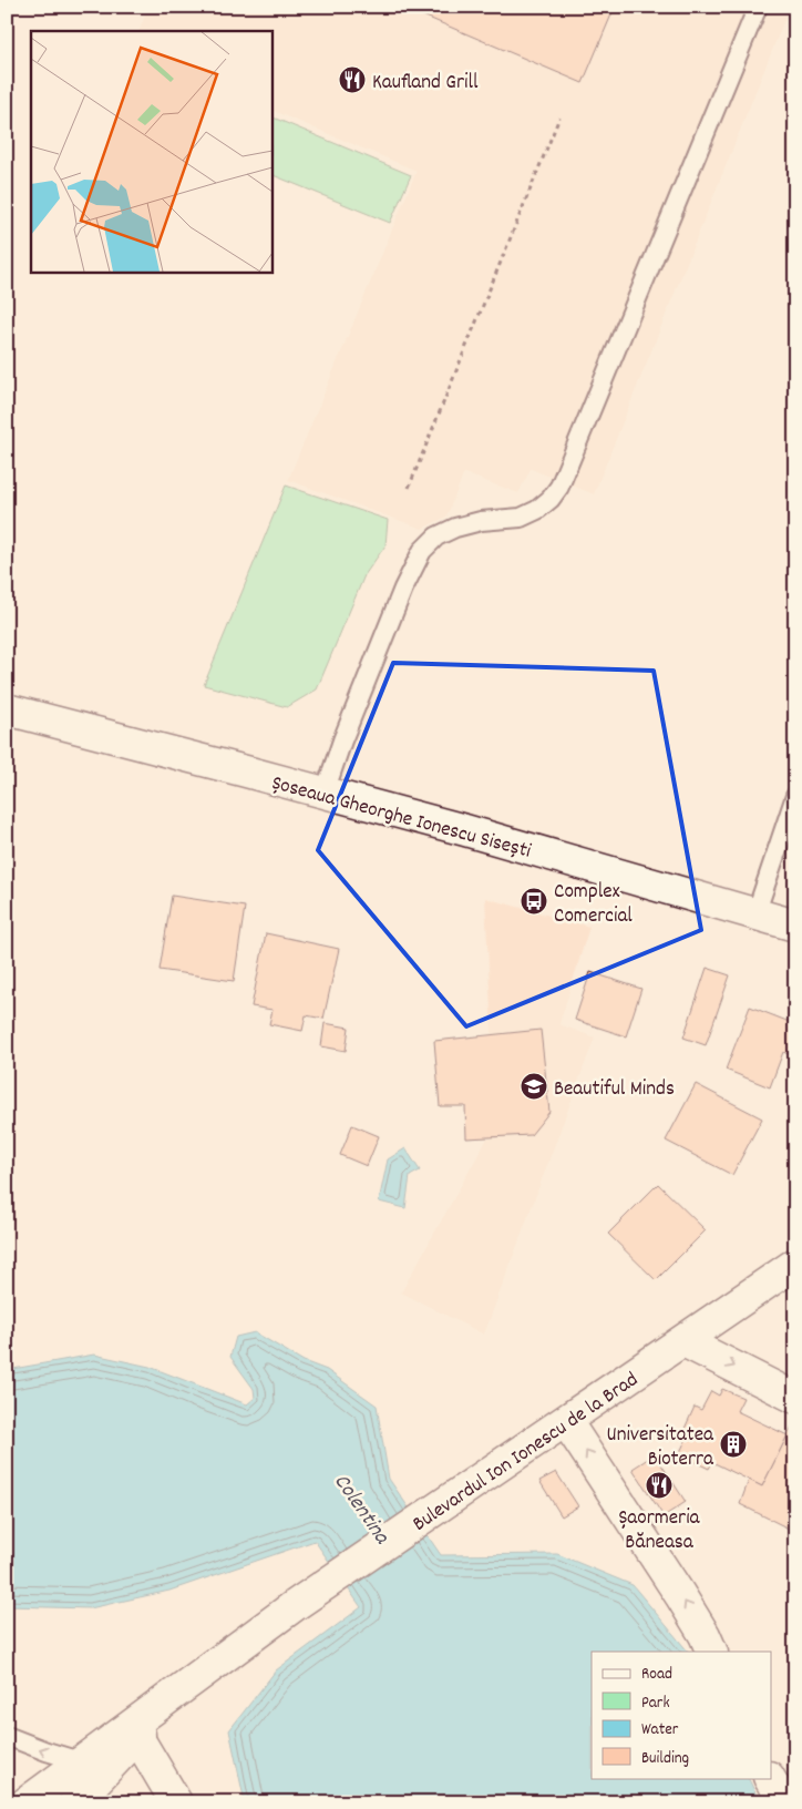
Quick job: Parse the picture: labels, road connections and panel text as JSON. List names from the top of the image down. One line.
{"streets":{"street":["Șoseaua Gheorghe Ionescu Sisești","Bulevardul Ion Ionescu de la Brad"]},"water":["Colentina"],"places":{"restaurant":["Kaufland Grill","Șaormeria Băneasa"],"bus stop":["Complex Comercial"],"school or university":["Beautiful Minds"],"building":["Universitatea Bioterra"]},"legend":["Road","Park","Water","Building"]}
